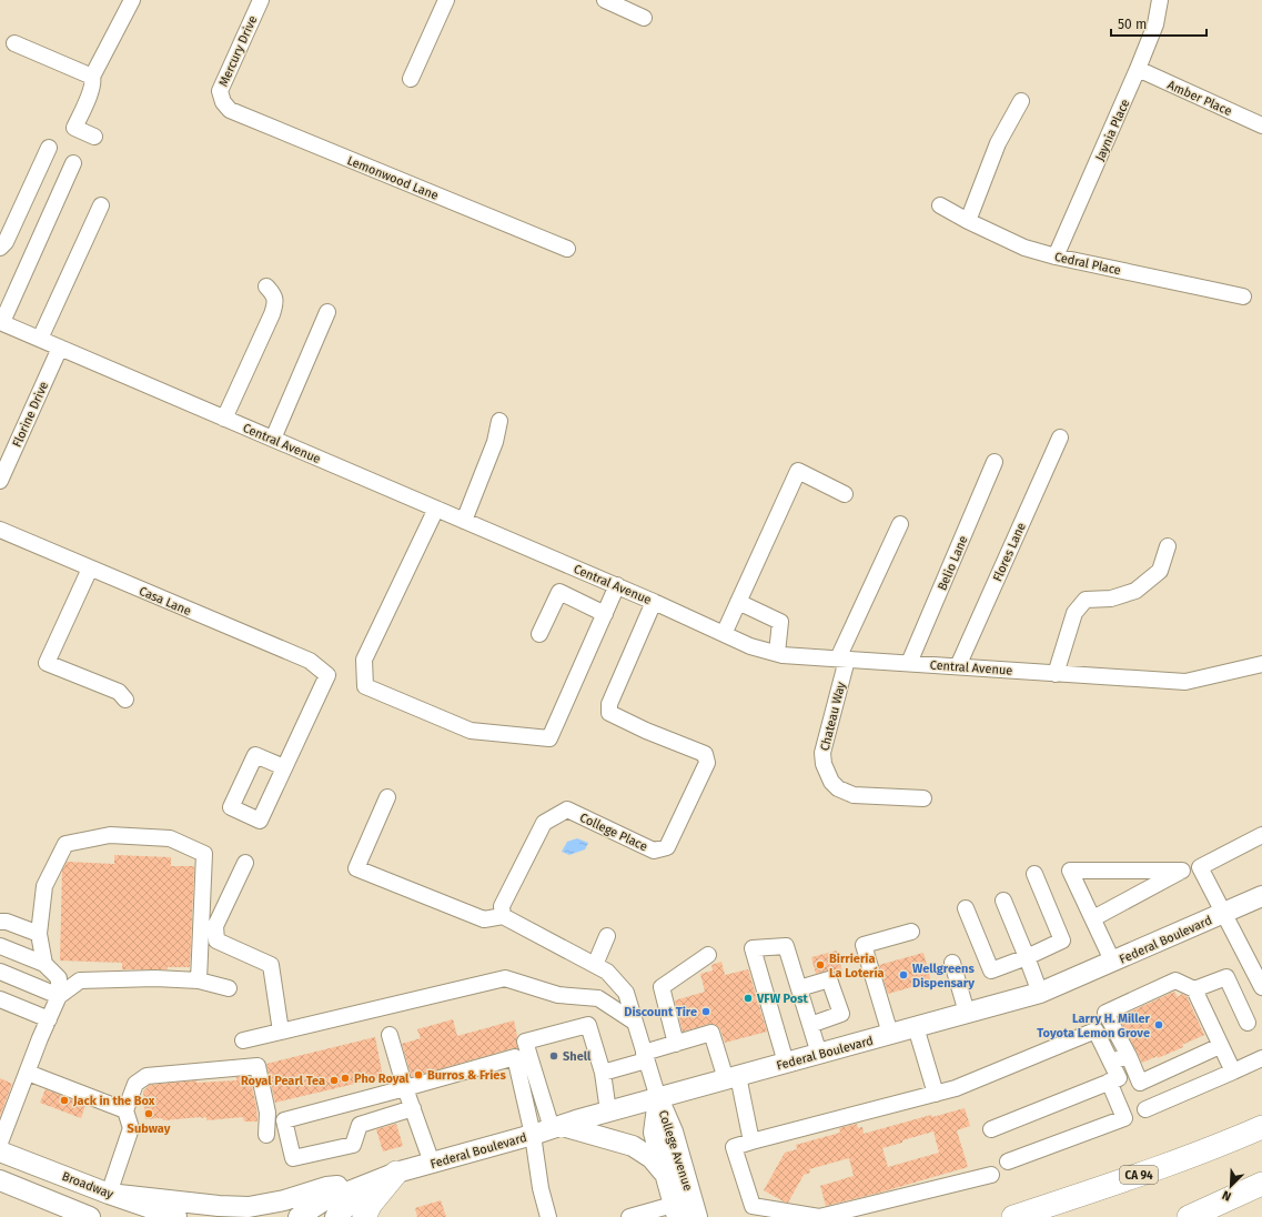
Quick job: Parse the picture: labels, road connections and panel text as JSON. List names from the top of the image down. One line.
{"streets":{"highway":["CA 94"],"main road":["Federal Boulevard","College Avenue","Broadway"],"street":["Mercury Drive","Amber Place","Jaynia Place","Lemonwood Lane","Cedral Place","Florine Drive","Central Avenue","Flores Lane","Belio Lane","Casa Lane","Chateau Way","College Place"]},"crossings":[["Mercury Drive","Lemonwood Lane"],["Amber Place","Jaynia Place"],["Jaynia Place","Cedral Place"],["Florine Drive","Central Avenue"],["Central Avenue","Flores Lane"],["Central Avenue","Belio Lane"],["Central Avenue","Chateau Way"],["Central Avenue","College Place"],["Federal Boulevard","College Avenue"]],"places":["Birrieria La Lotería","Wellgreens Dispensary","VFW Post","Discount Tire","Larry H. Miller Toyota Lemon Grove","Shell","Burros & Fries","Pho Royal","Royal Pearl Tea","Jack in the Box","Subway"],"scale_bar":"50 m","north":"bottom left"}
